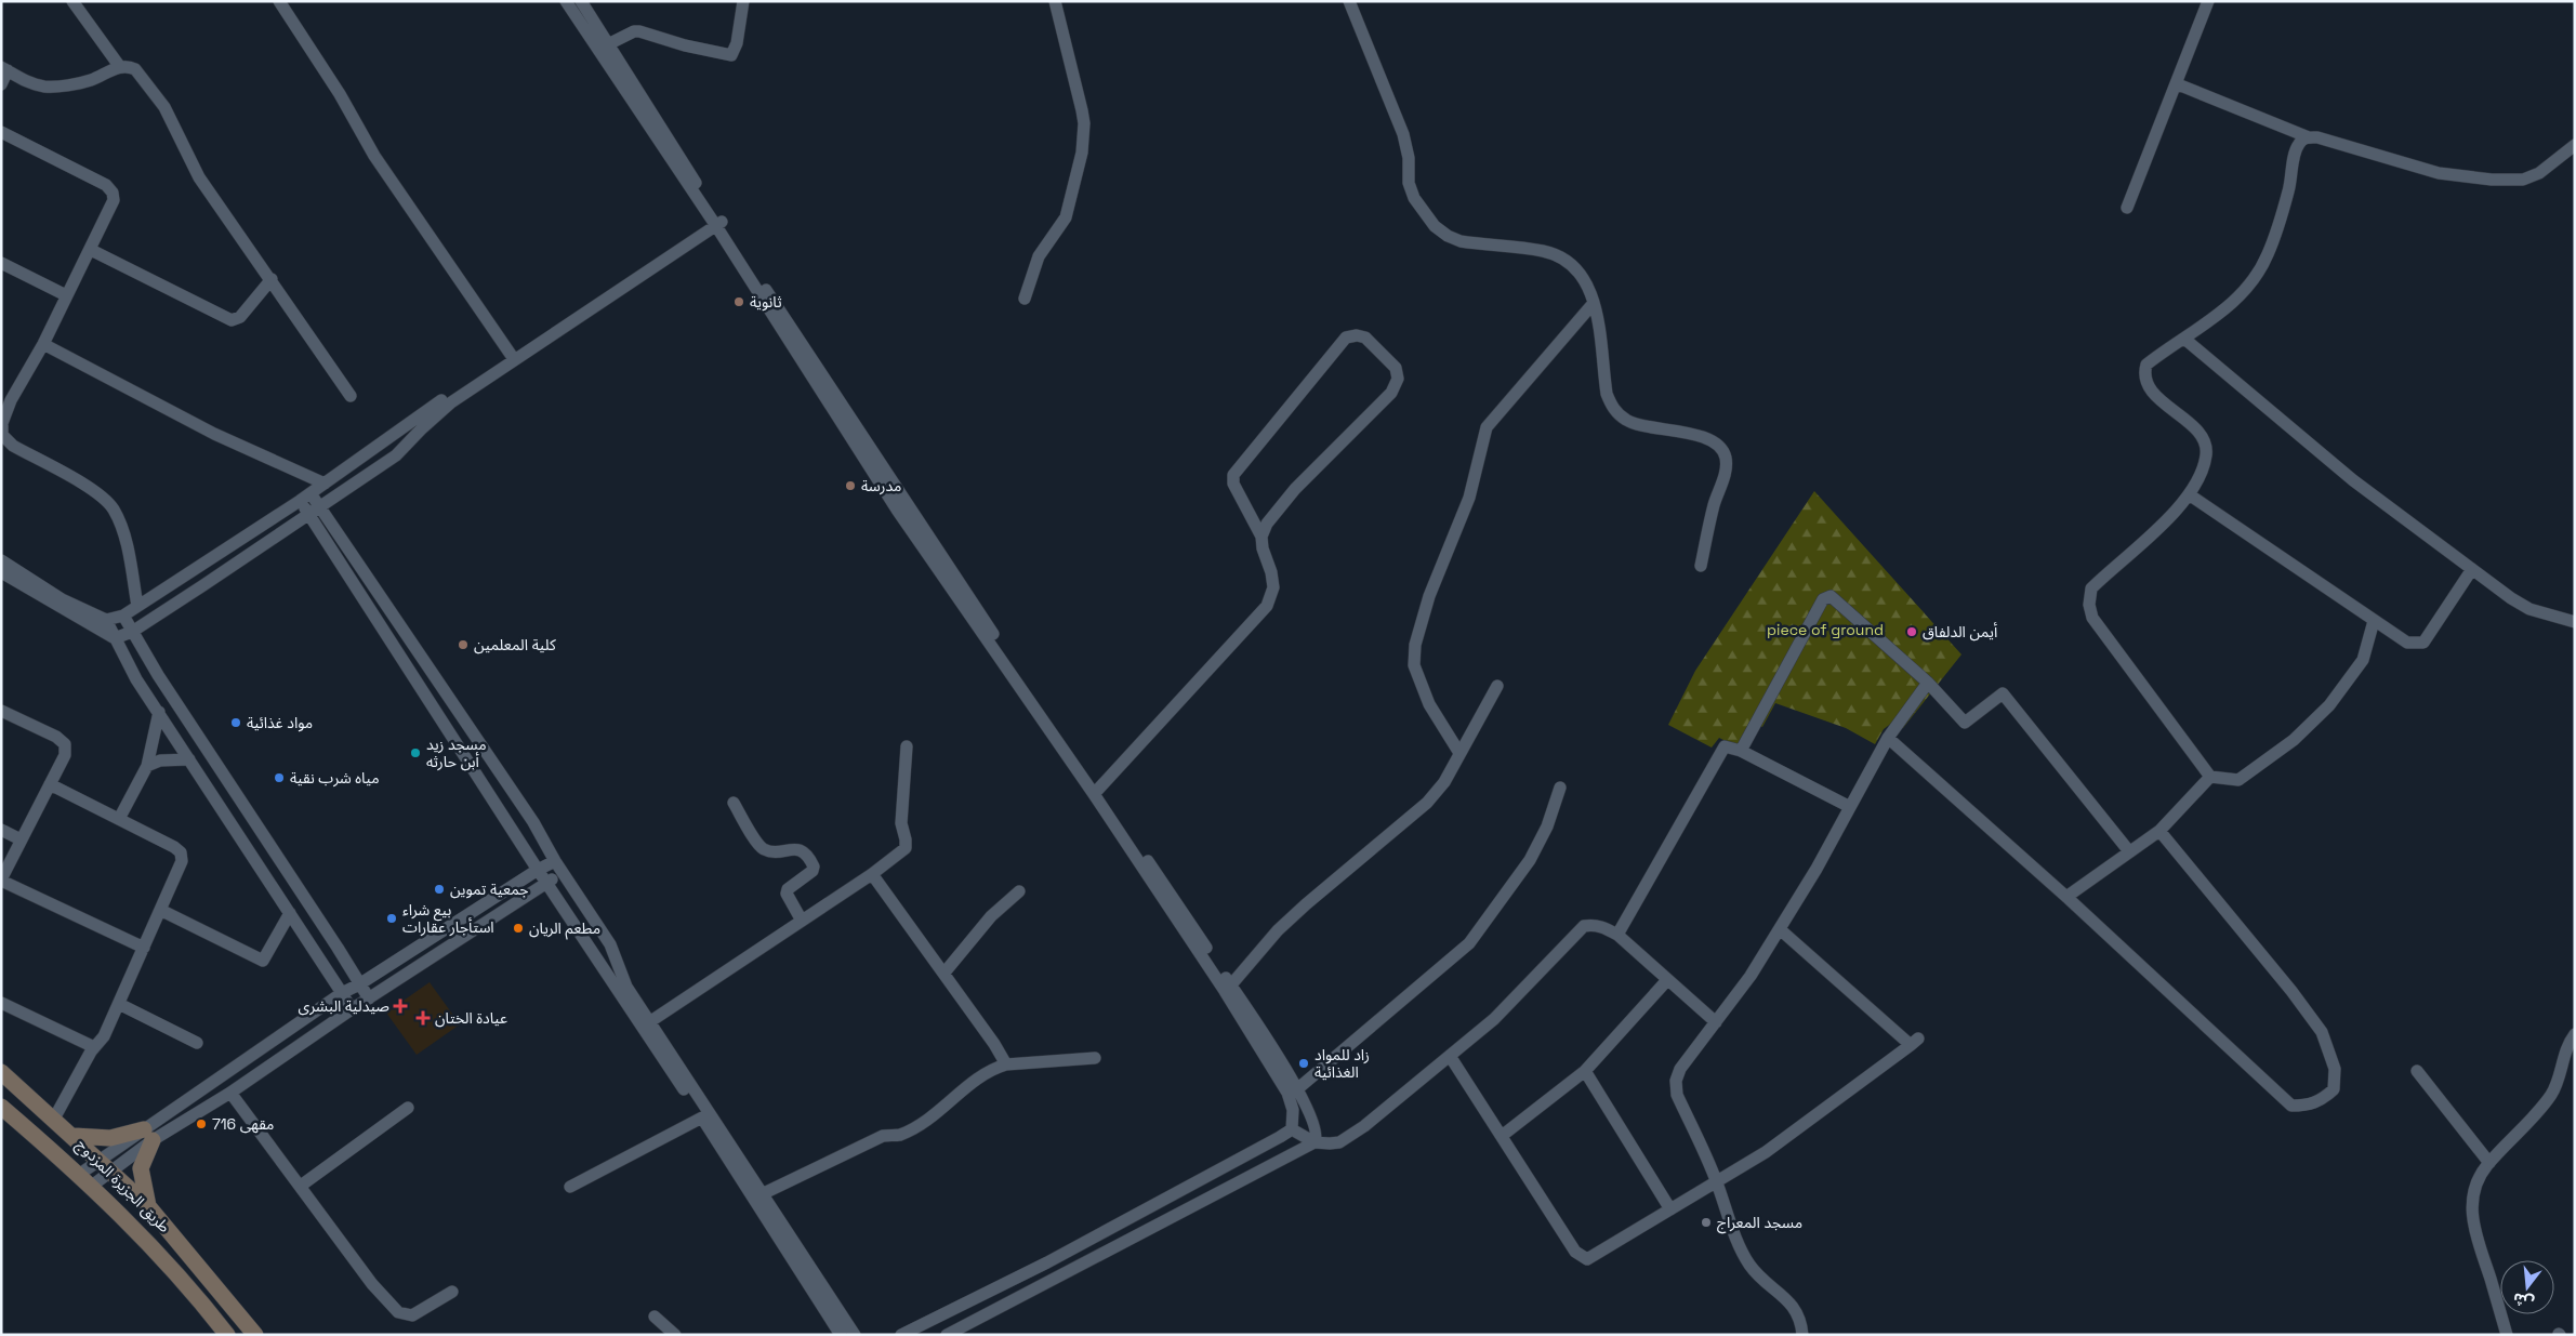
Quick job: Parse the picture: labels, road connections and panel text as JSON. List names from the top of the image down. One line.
{"streets":{"main road":["طريق الجزيرة المزدوج"]},"parks":["piece of ground"],"places":{"other":["ثانوية","مدرسة","أيمن الدلفاق","كلية المعلمين","مواد غذائية","مسجد زيد أبن حارثه","مياه شرب نقية","جمعية تموين","بيع شراء استأجار عقارات","مطعم الريان","زاد للمواد الغذائية","مقهى 716","مسجد المعراج"],"health":["صيدلية البشرى","عيادة الختان"]},"north":"bottom"}
